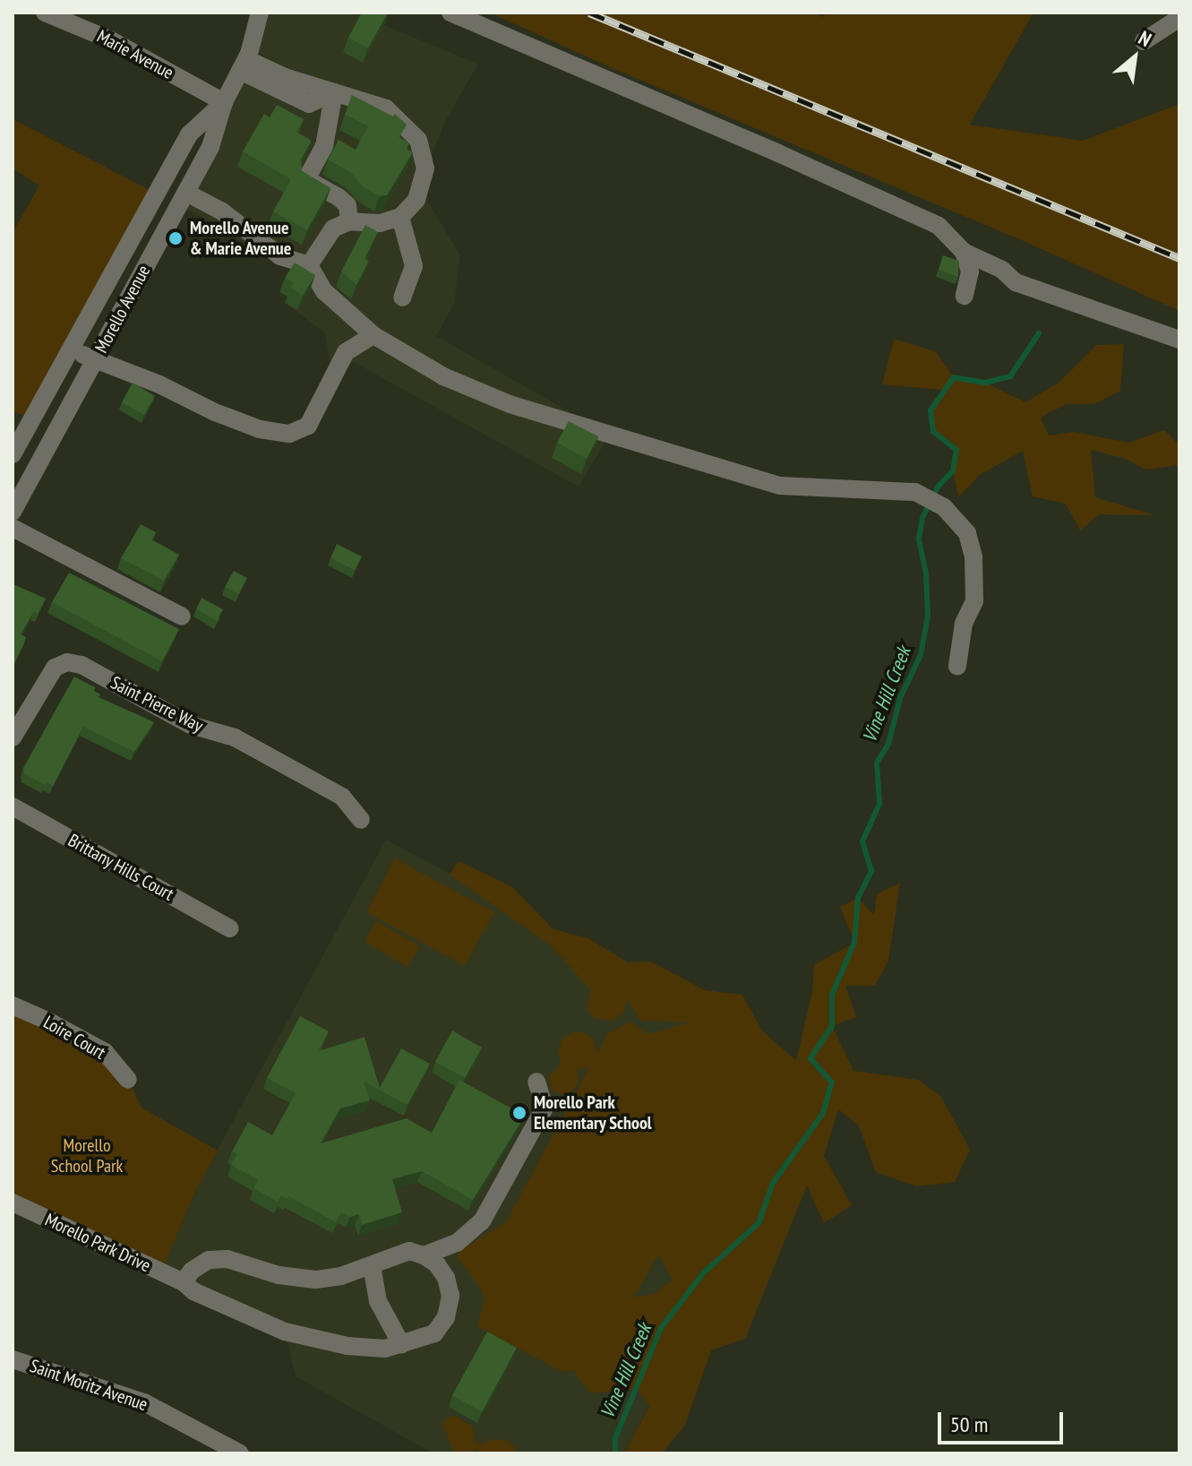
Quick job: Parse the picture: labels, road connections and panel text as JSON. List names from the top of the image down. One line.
{"streets":{"street":["Marie Avenue","Morello Avenue","Saint Pierre Way","Brittany Hills Court","Loire Court","Morello Park Drive","Saint Moritz Avenue"]},"crossings":[["Marie Avenue","Morello Avenue"]],"water":["Vine Hill Creek"],"parks":["Morello School Park"],"places":["Morello Avenue & Marie Avenue","Morello Park Elementary School"],"scale_bar":"50 m","north":"top right"}
